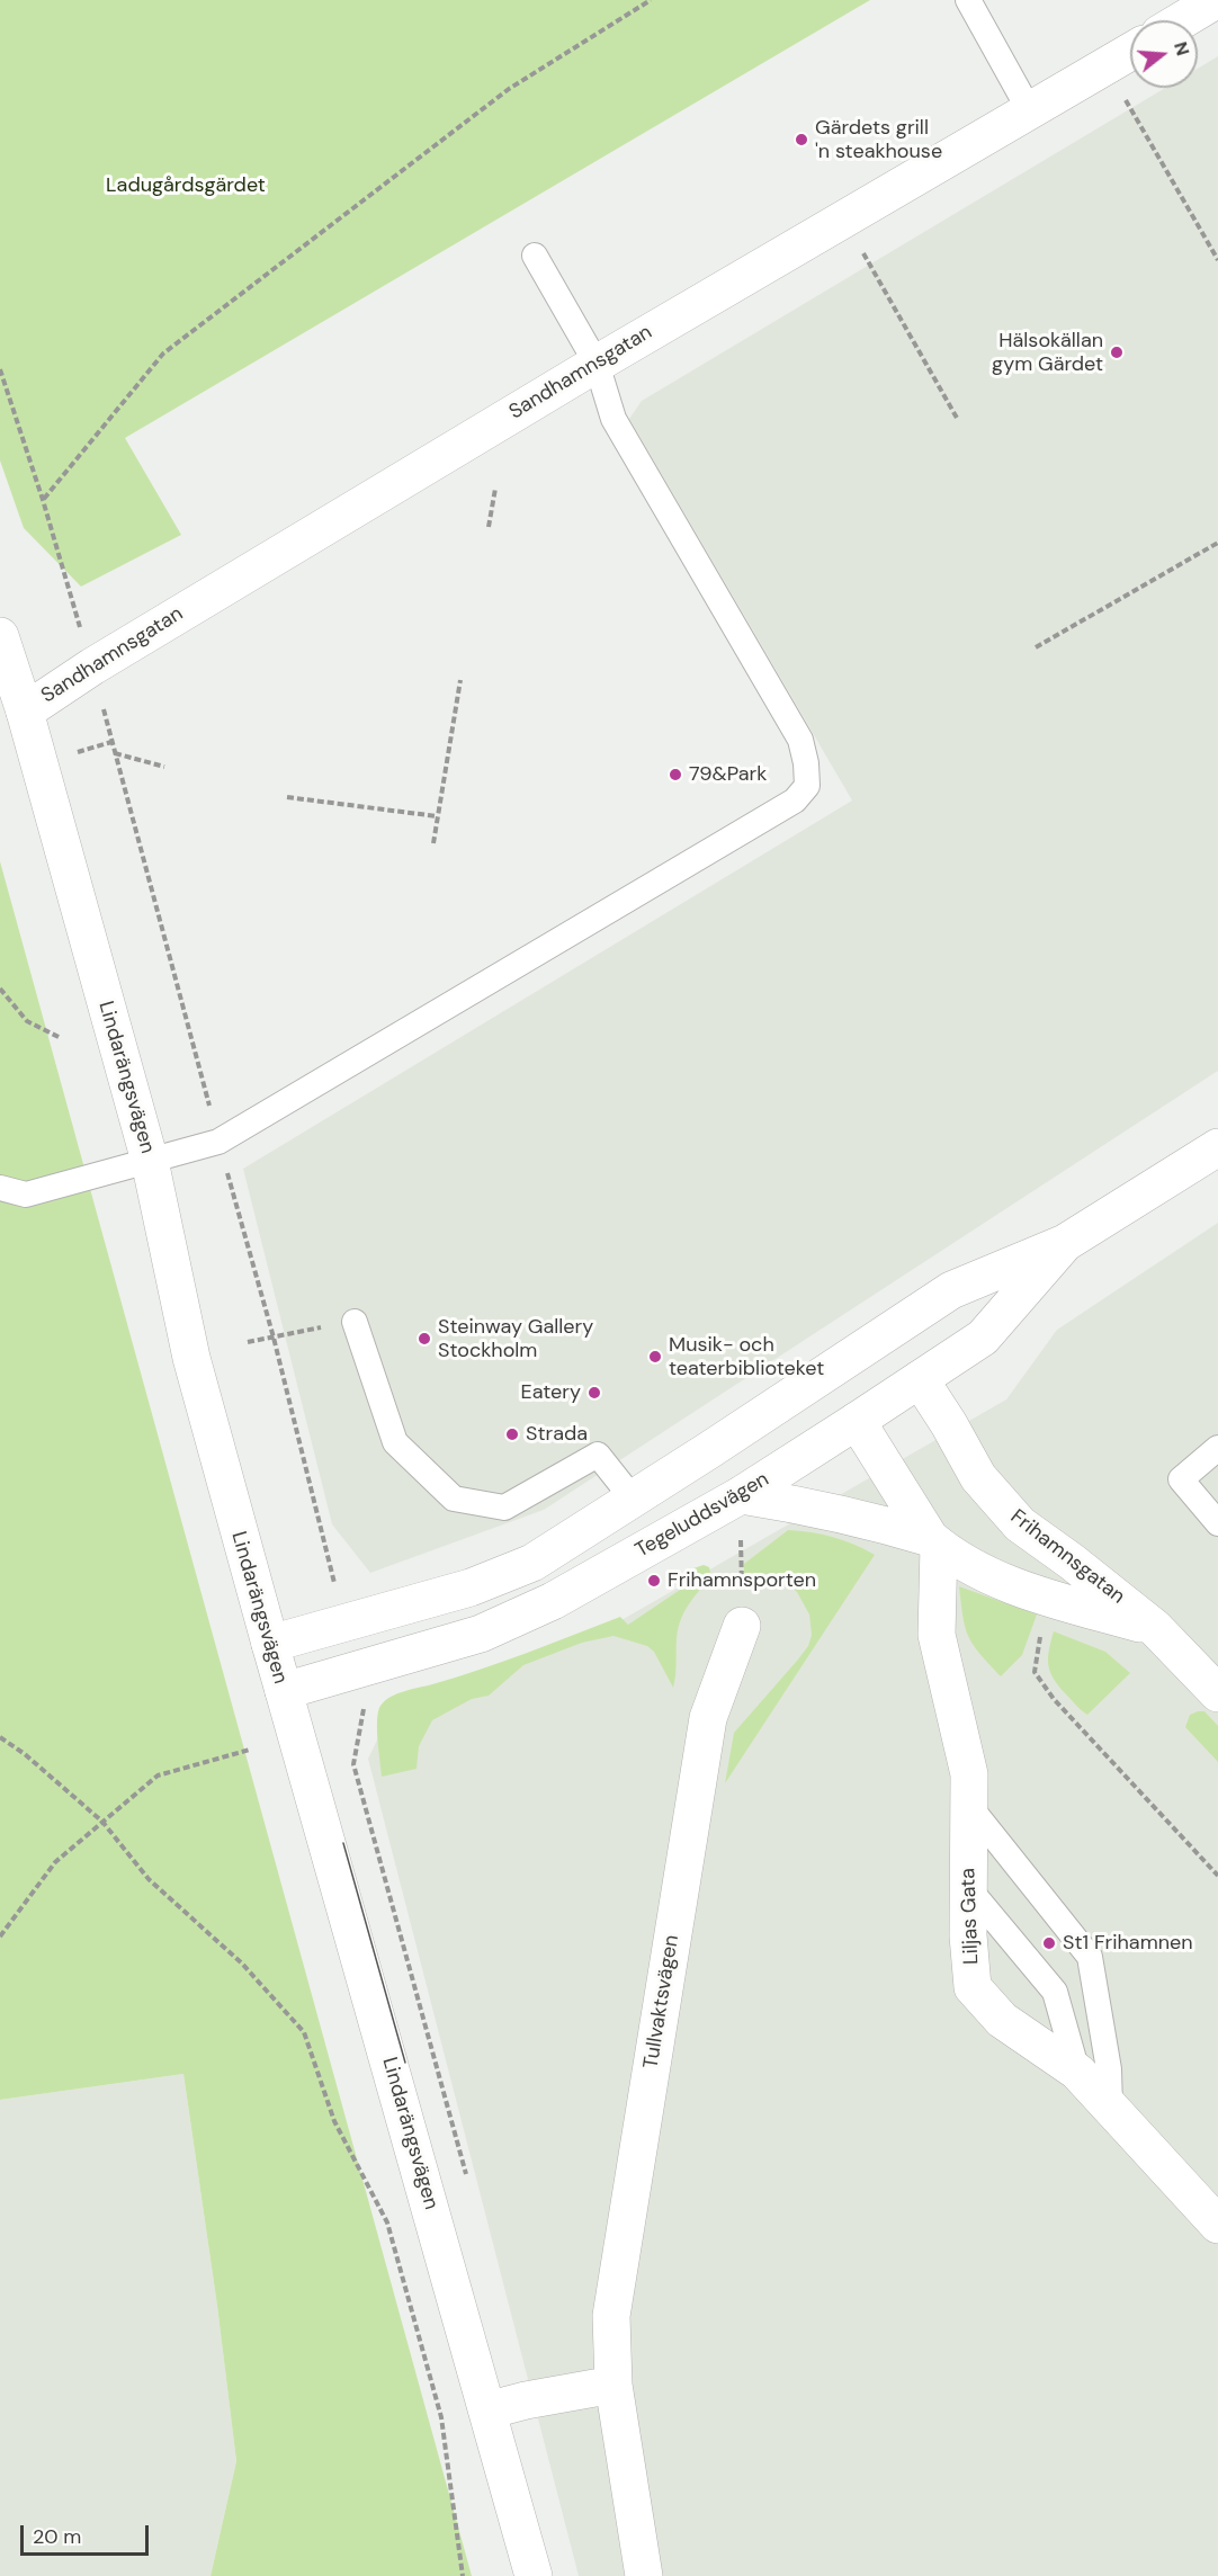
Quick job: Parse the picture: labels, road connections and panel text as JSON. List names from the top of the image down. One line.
{"streets":{"street":["Sandhamnsgatan","Lindarängsvägen","Tegeluddsvägen","Frihamnsgatan","Liljas Gata","Tullvaktsvägen"]},"crossings":[["Sandhamnsgatan","Lindarängsvägen"],["Lindarängsvägen","Tegeluddsvägen"],["Tegeluddsvägen","Frihamnsgatan"],["Frihamnsgatan","Liljas Gata"]],"parks":["Ladugårdsgärdet"],"places":["Gärdets grill 'n steakhouse","Hälsokällan gym Gärdet","79&Park","Steinway Gallery Stockholm","Musik- och teaterbiblioteket","Eatery","Strada","Frihamnsporten","St1 Frihamnen"],"scale_bar":"20 m","north":"right"}
